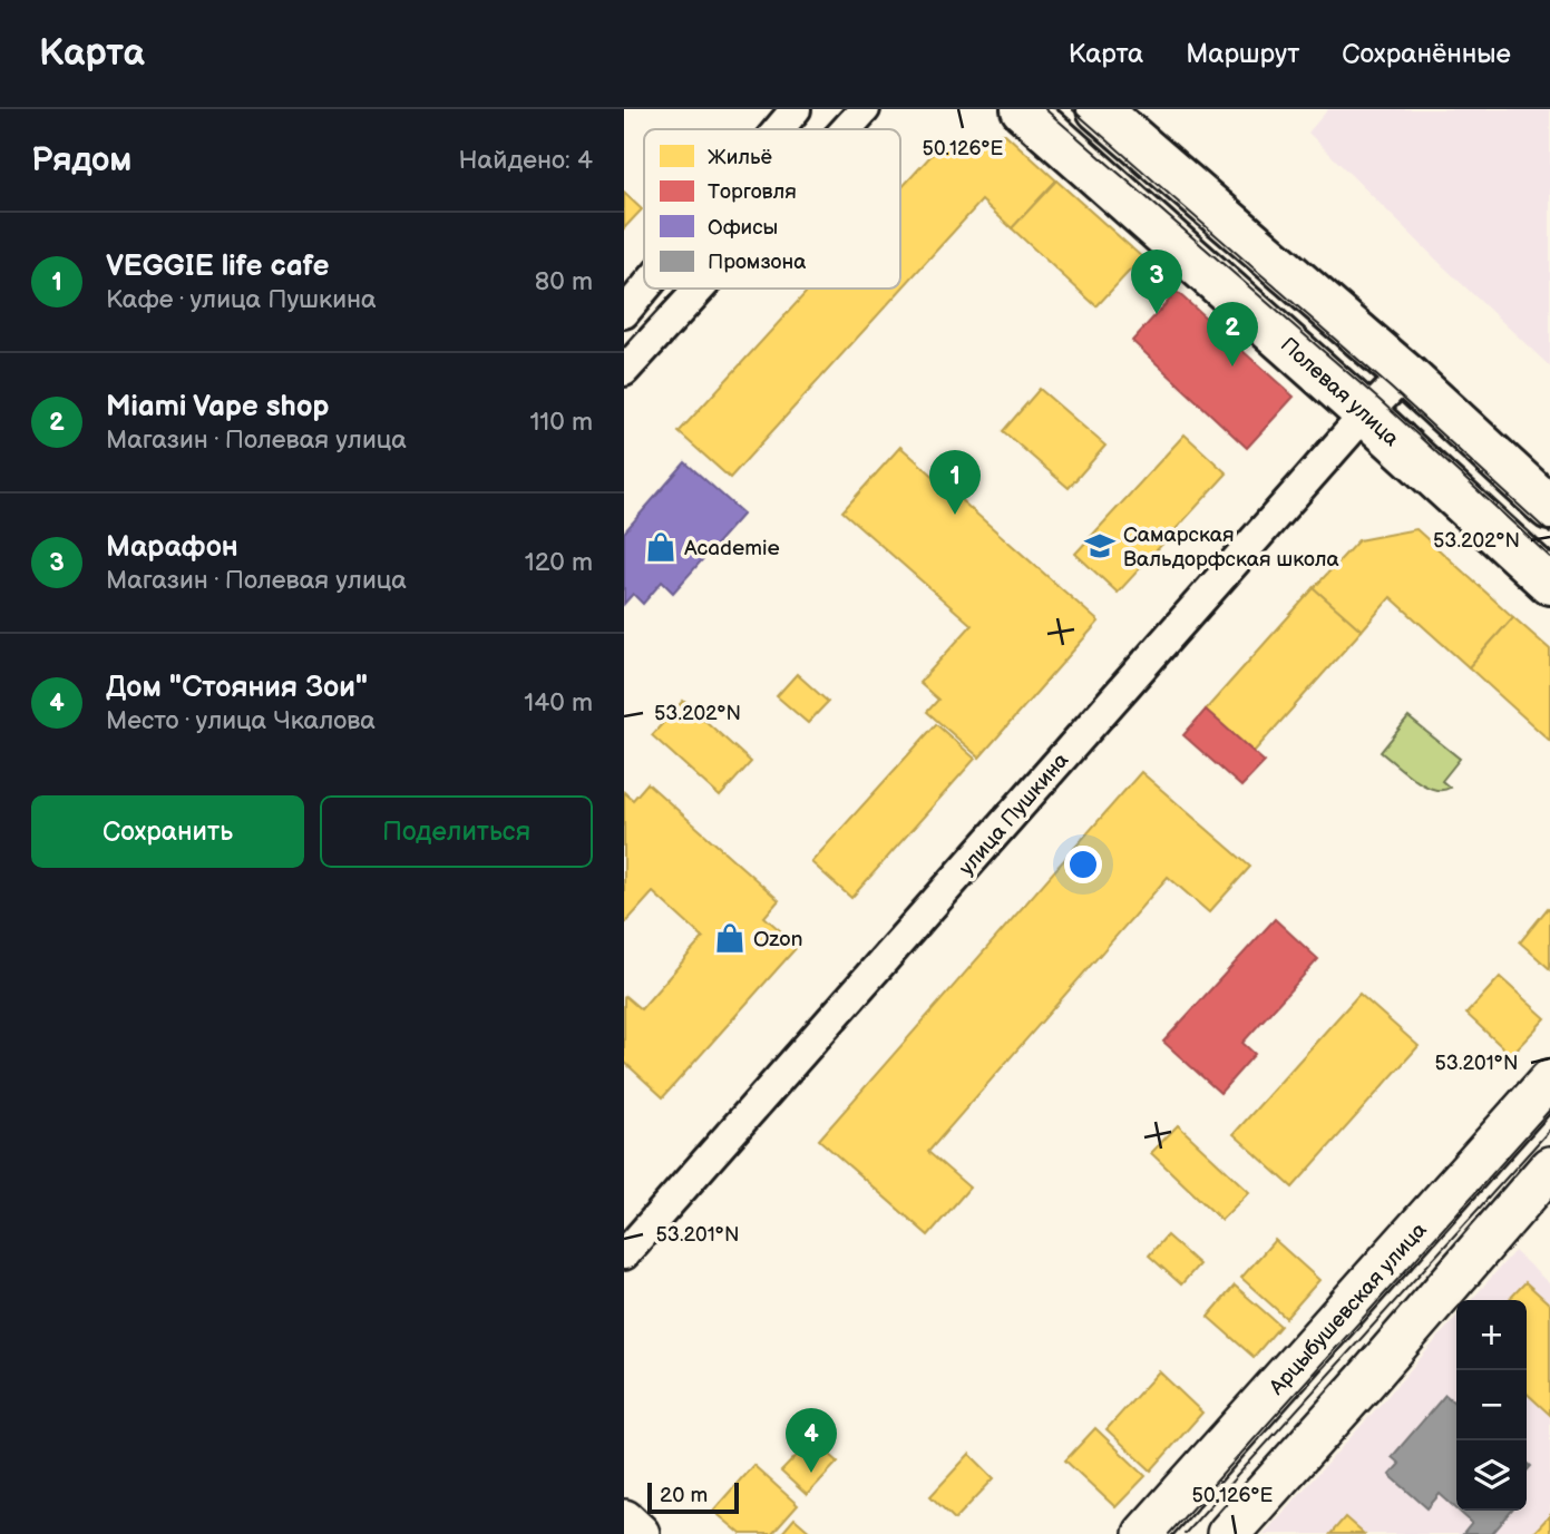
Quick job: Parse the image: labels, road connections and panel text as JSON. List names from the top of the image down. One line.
{"streets":{"main road":["Полевая улица","Арцыбушевская улица"],"street":["улица Пушкина"]},"crossings":[["Полевая улица","улица Пушкина"]],"places":{"school or university":["Самарская Вальдорфская школа"],"shop":["Academie","Ozon"]},"legend":["Жильё","Торговля","Офисы","Промзона"],"scale_bar":"20 m","page":{"header":"Карта","nav":["Карта","Маршрут","Сохранённые"],"heading":["Рядом","Найдено: 4"],"list":[{"mark":"1","name":"VEGGIE life cafe","note":"Кафе · улица Пушкина","value":"80 m"},{"mark":"2","name":"Miami Vape shop","note":"Магазин · Полевая улица","value":"110 m"},{"mark":"3","name":"Марафон","note":"Магазин · Полевая улица","value":"120 m"},{"mark":"4","name":"Дом \"Стояния Зои\"","note":"Место · улица Чкалова","value":"140 m"}],"pins":["3","2","1","4"],"buttons":["Сохранить","Поделиться"],"map_buttons":["+","−"],"scale":"20 m"},"coordinates":["50.126°E","53.202°N","53.201°N"]}
